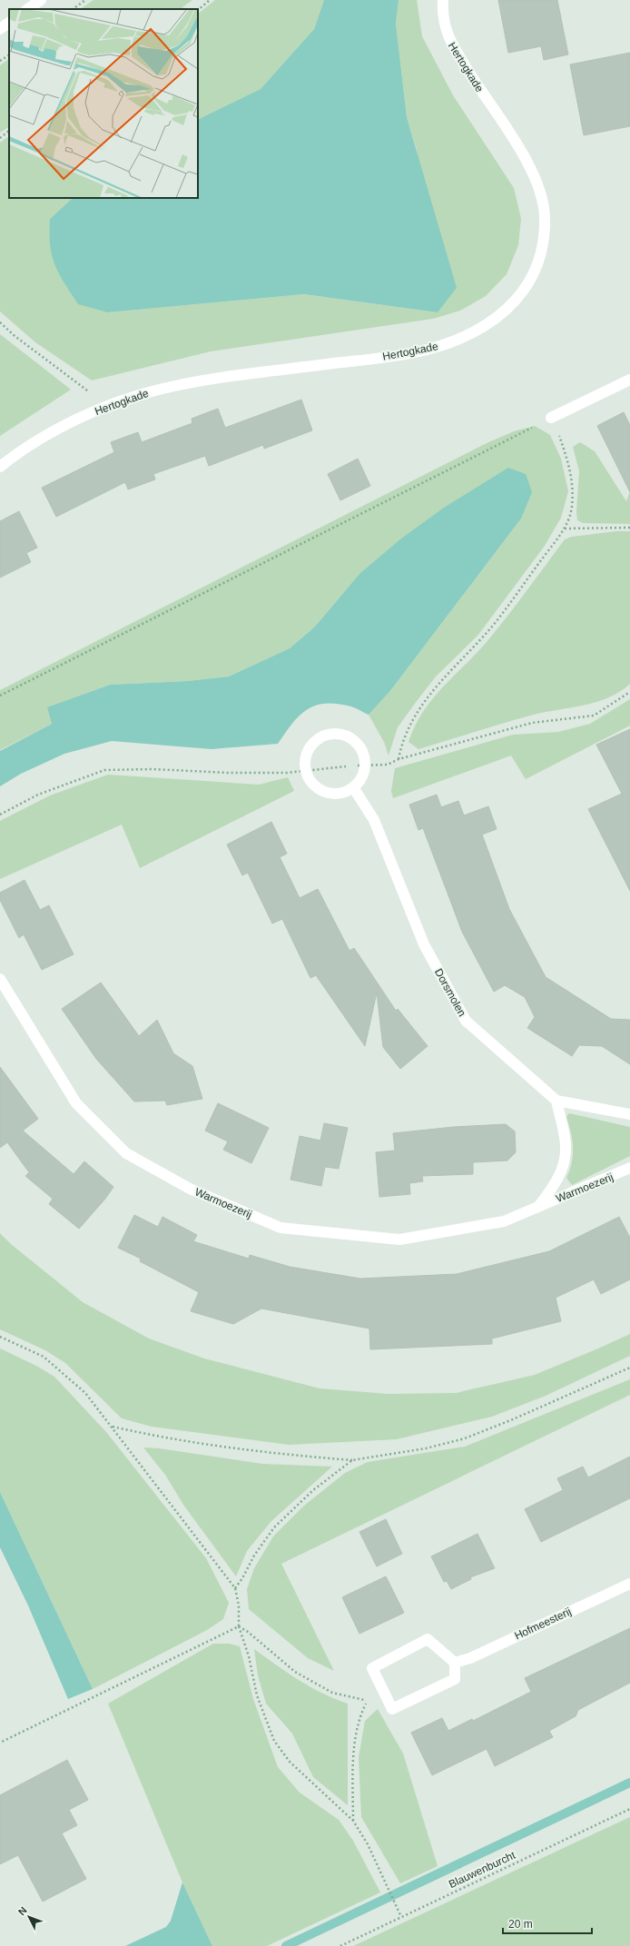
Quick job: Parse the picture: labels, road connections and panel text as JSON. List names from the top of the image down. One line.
{"streets":{"street":["Hertogkade","Dorsmolen","Warmoezerij","Hofmeesterij"],"path":["Blauwenburcht"]},"crossings":[["Dorsmolen","Warmoezerij"]],"scale_bar":"20 m","north":"top left"}
